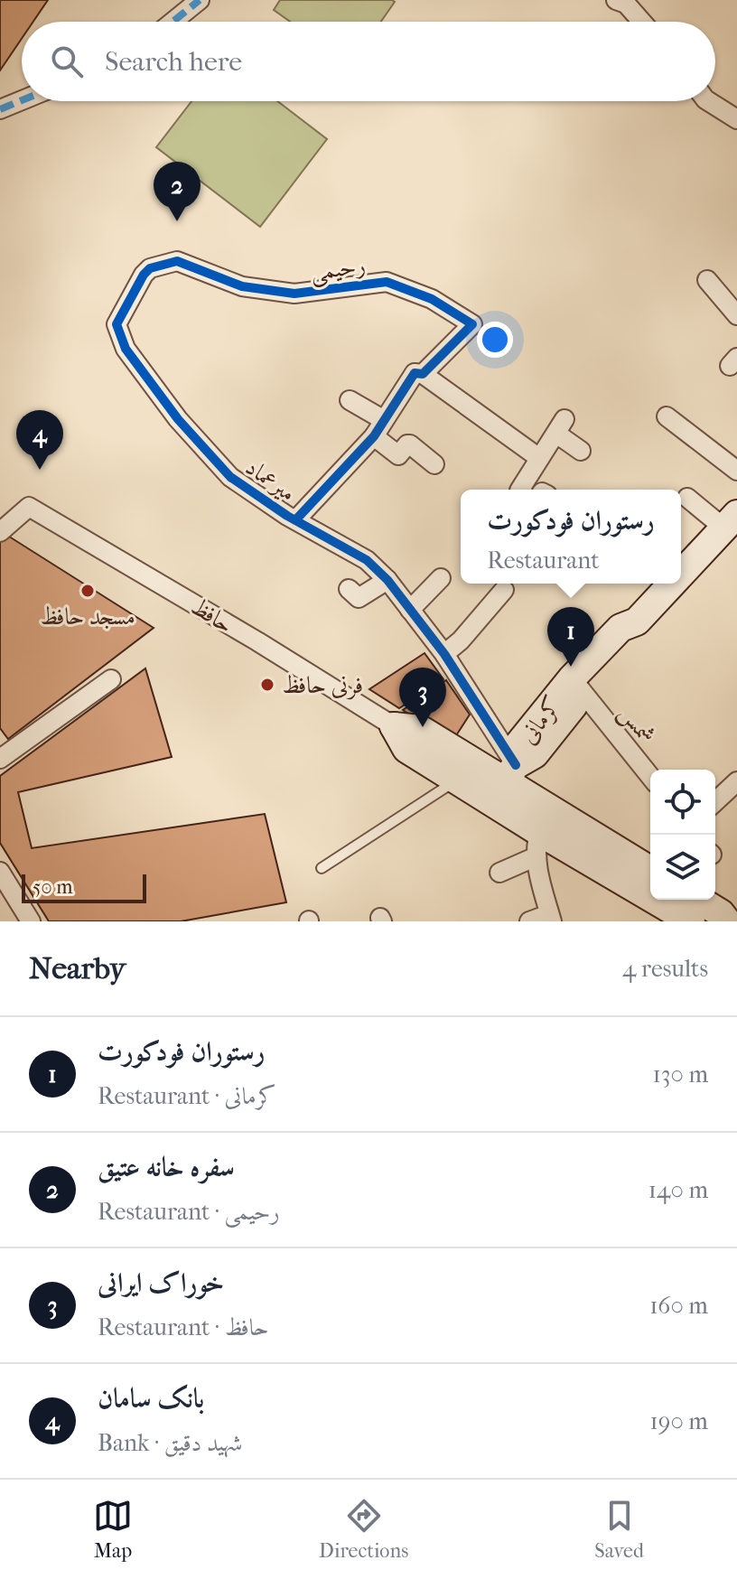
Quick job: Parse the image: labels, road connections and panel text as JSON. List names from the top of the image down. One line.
{"streets":{"street":["رحیمی","میرعماد","حافظ","کرمانی","شمس"]},"crossings":[["رحیمی","میرعماد"],["میرعماد","حافظ"],["میرعماد","کرمانی"],["حافظ","کرمانی"],["کرمانی","شمس"]],"places":["مسجد حافظ","فرنی حافظ"],"scale_bar":"50 m","page":{"search":"Search here","pins":["2","4","1","3"],"popup":["رستوران فودکورت","Restaurant"],"scale":"50 m","heading":["Nearby","4 results"],"list":[{"mark":"1","name":"رستوران فودکورت","note":"Restaurant · کرمانی","value":"130 m"},{"mark":"2","name":"سفره خانه عتیق","note":"Restaurant · رحیمی","value":"140 m"},{"mark":"3","name":"خوراک ایرانی","note":"Restaurant · حافظ","value":"160 m"},{"mark":"4","name":"بانک سامان","note":"Bank · شهید دقیق","value":"190 m"}],"nav":["Map","Directions","Saved"]}}
